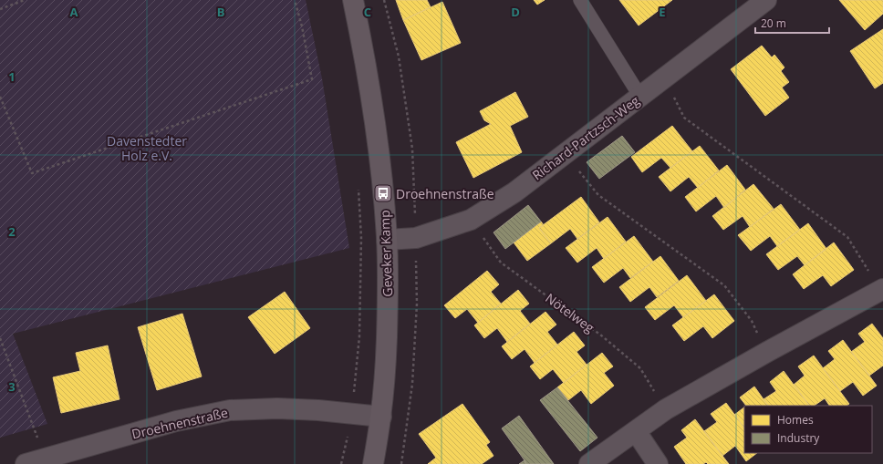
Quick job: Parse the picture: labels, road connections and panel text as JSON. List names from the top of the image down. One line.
{"streets":{"street":["Richard-Partzsch-Weg","Geveker Kamp","Droehnenstraße"],"path":["Nötelweg"]},"crossings":[["Richard-Partzsch-Weg","Geveker Kamp"],["Richard-Partzsch-Weg","Nötelweg"],["Geveker Kamp","Droehnenstraße"]],"parks":["Davenstedter Holz e.V."],"places":{"bus stop":["Droehnenstraße"]},"legend":["Homes","Industry"],"scale_bar":"20 m","grid":{"columns":["A","B","C","D","E"],"rows":["1","2","3"]}}
